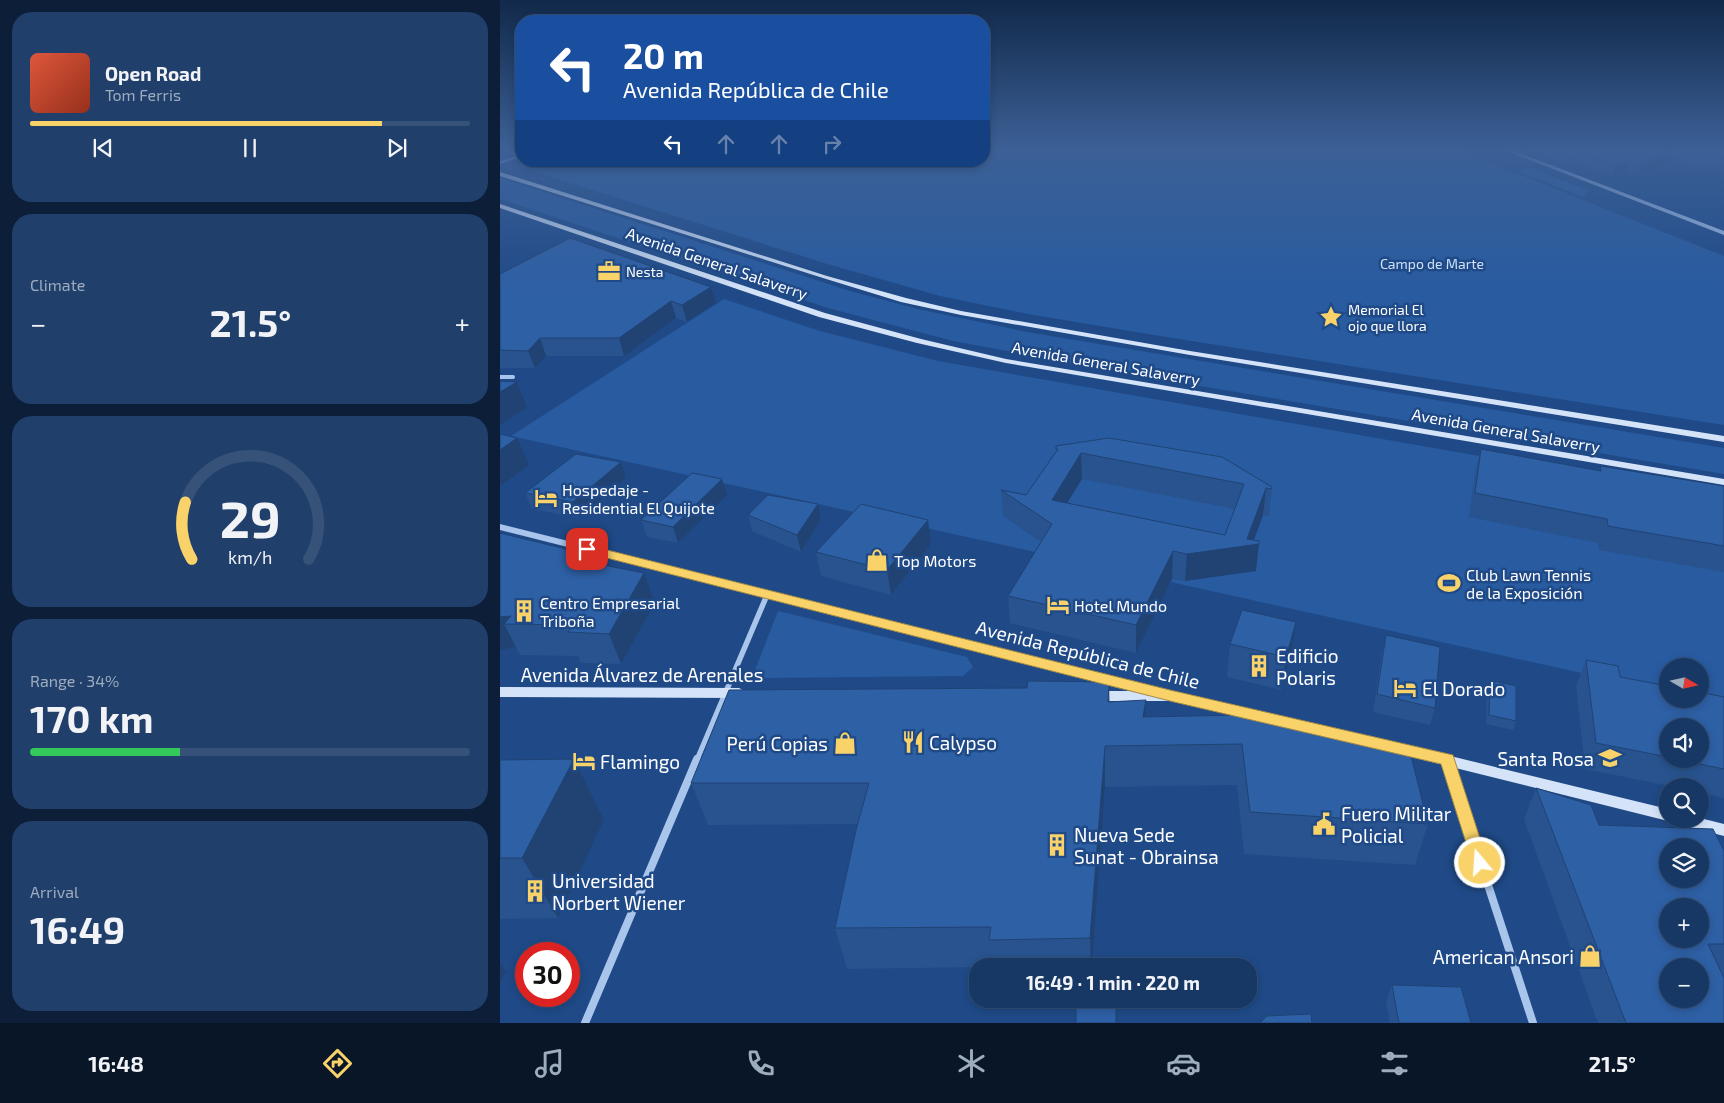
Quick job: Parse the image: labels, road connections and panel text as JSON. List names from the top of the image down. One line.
{"streets":{"main road":["Avenida General Salaverry","Avenida República de Chile","Avenida Álvarez de Arenales"]},"parks":["Campo de Marte"],"places":{"office":["Nesta"],"place":["Memorial El ojo que llora"],"hotel":["Hospedaje - Residential El Quijote","Hotel Mundo","El Dorado","Flamingo"],"shop":["Top Motors","Perú Copias","American Ansori"],"sports":["Club Lawn Tennis de la Exposición"],"building":["Centro Empresarial Triboña","Edificio Polaris","Nueva Sede Sunat - Obrainsa","Universidad Norbert Wiener"],"restaurant":["Calypso"],"school or university":["Santa Rosa"],"public building":["Fuero Militar Policial"]},"north":"right","page":{"turn":["20 m","Avenida República de Chile"],"song":["Open Road","Tom Ferris"],"tile":["Climate",["Range · 34%","170 km"],["Arrival","16:49"]],"heat":["−","21.5°","+"],"map_buttons":["+","−"],"limit":"30","trip":"16:49 · 1 min · 220 m","tabs":["16:48","21.5°"],"gauge":["29","km/h"]}}
